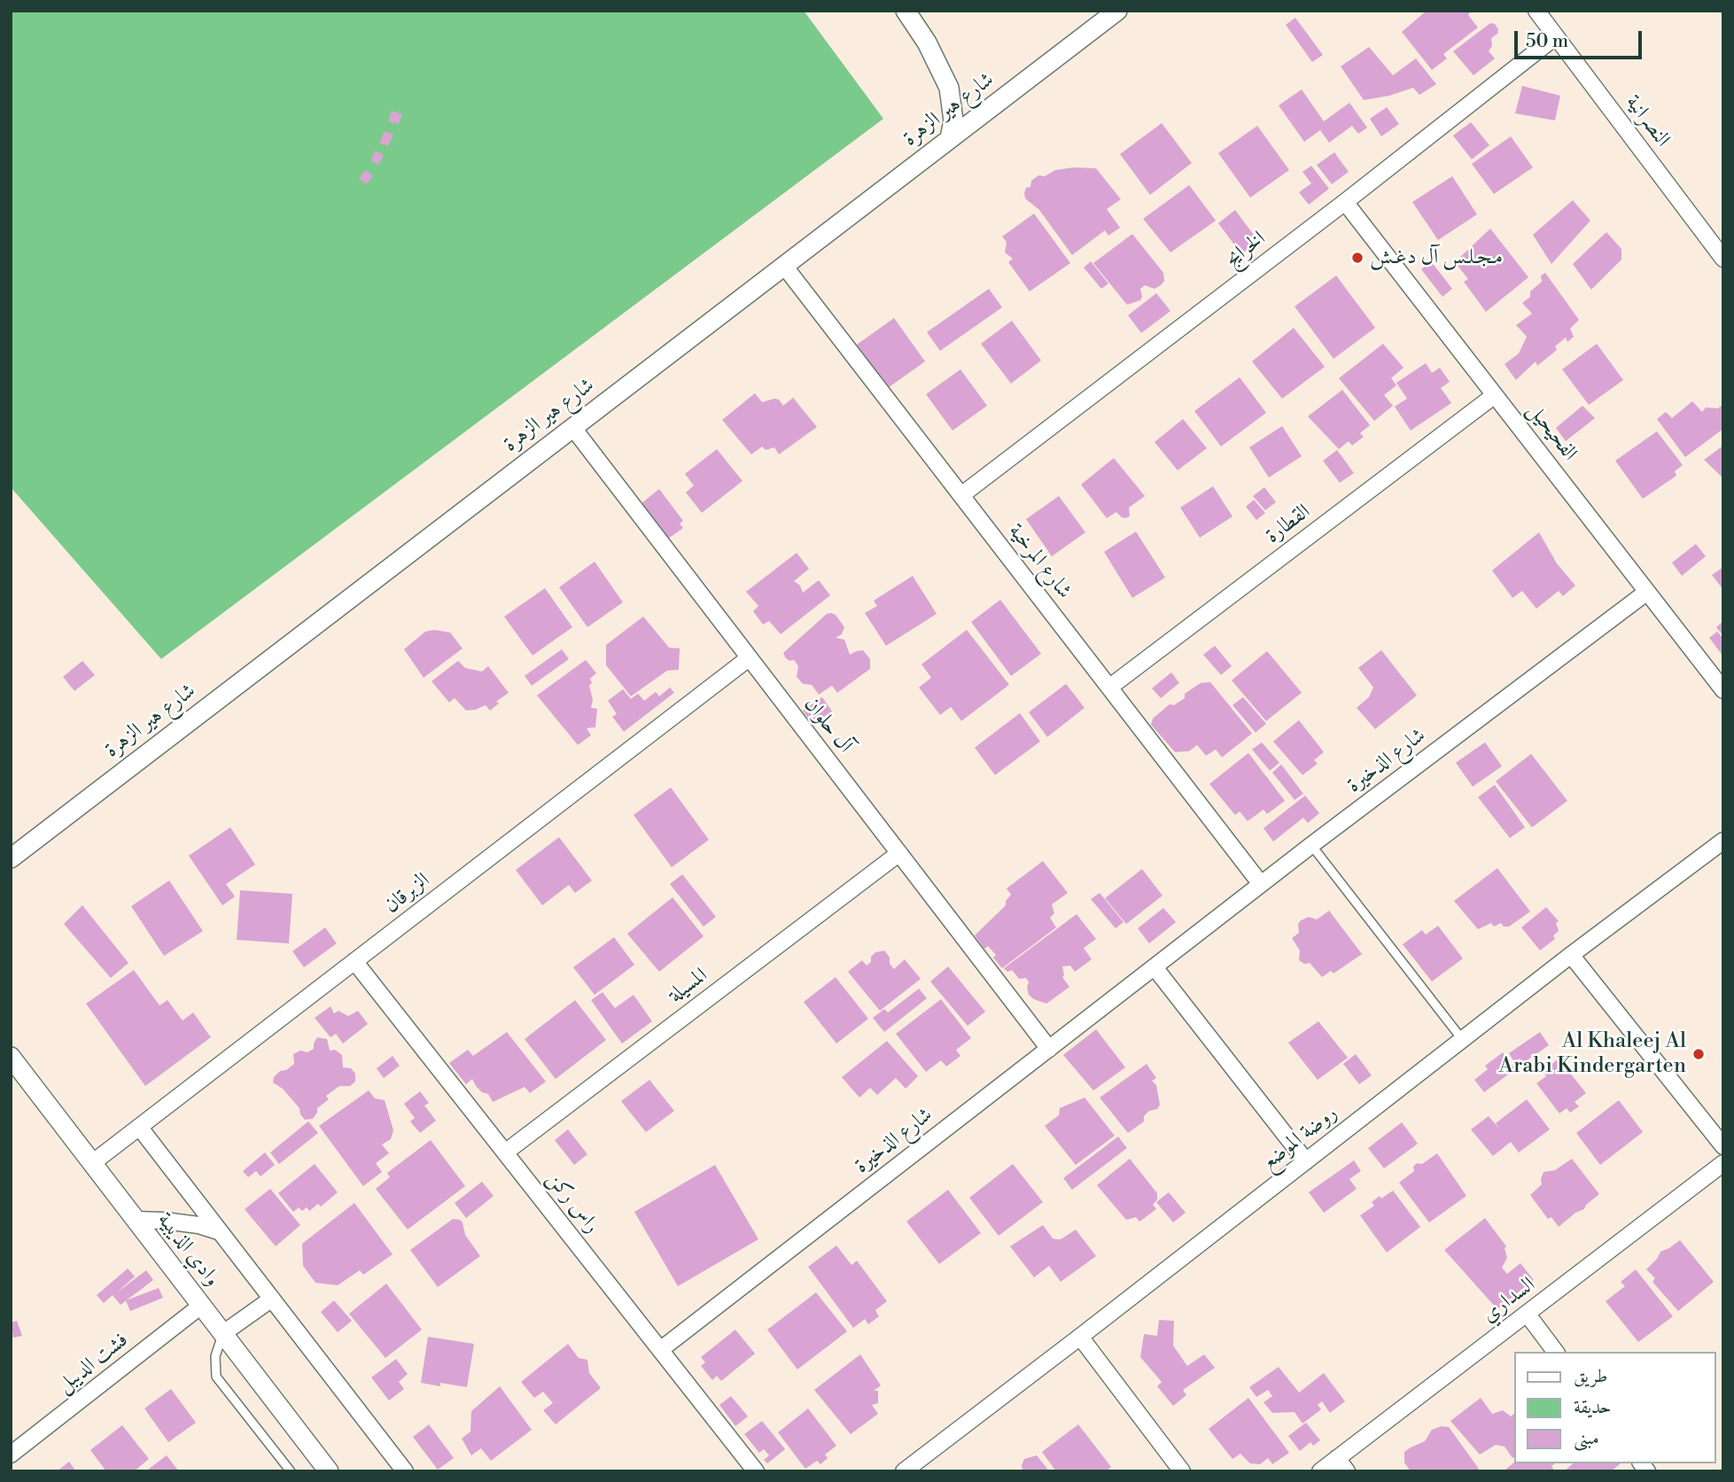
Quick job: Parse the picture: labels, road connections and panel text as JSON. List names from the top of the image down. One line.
{"streets":{"street":["شارع هير الزهرة","النصرانية","الخرايج","الفحيحيل","القطارة","شارع المرخية","آل حلوان","شارع الذخيرة","الزبرقان","المسيلة","روضة الموضع","راس ركن","وادي الذيبية","السداري","فشت الديبل"]},"crossings":[["شارع هير الزهرة","شارع المرخية"],["شارع هير الزهرة","آل حلوان"],["النصرانية","الخرايج"],["الخرايج","الفحيحيل"],["الخرايج","شارع المرخية"],["الفحيحيل","القطارة"],["الفحيحيل","شارع الذخيرة"],["القطارة","شارع المرخية"],["شارع المرخية","شارع الذخيرة"],["آل حلوان","شارع الذخيرة"],["آل حلوان","الزبرقان"],["آل حلوان","المسيلة"],["شارع الذخيرة","راس ركن"],["الزبرقان","راس ركن"],["الزبرقان","وادي الذيبية"],["المسيلة","راس ركن"],["وادي الذيبية","فشت الديبل"]],"places":["مـجـلـس آل دغـش","Al Khaleej Al Arabi Kindergarten"],"legend":["طريق","حديقة","مبنى"],"scale_bar":"50 m"}
